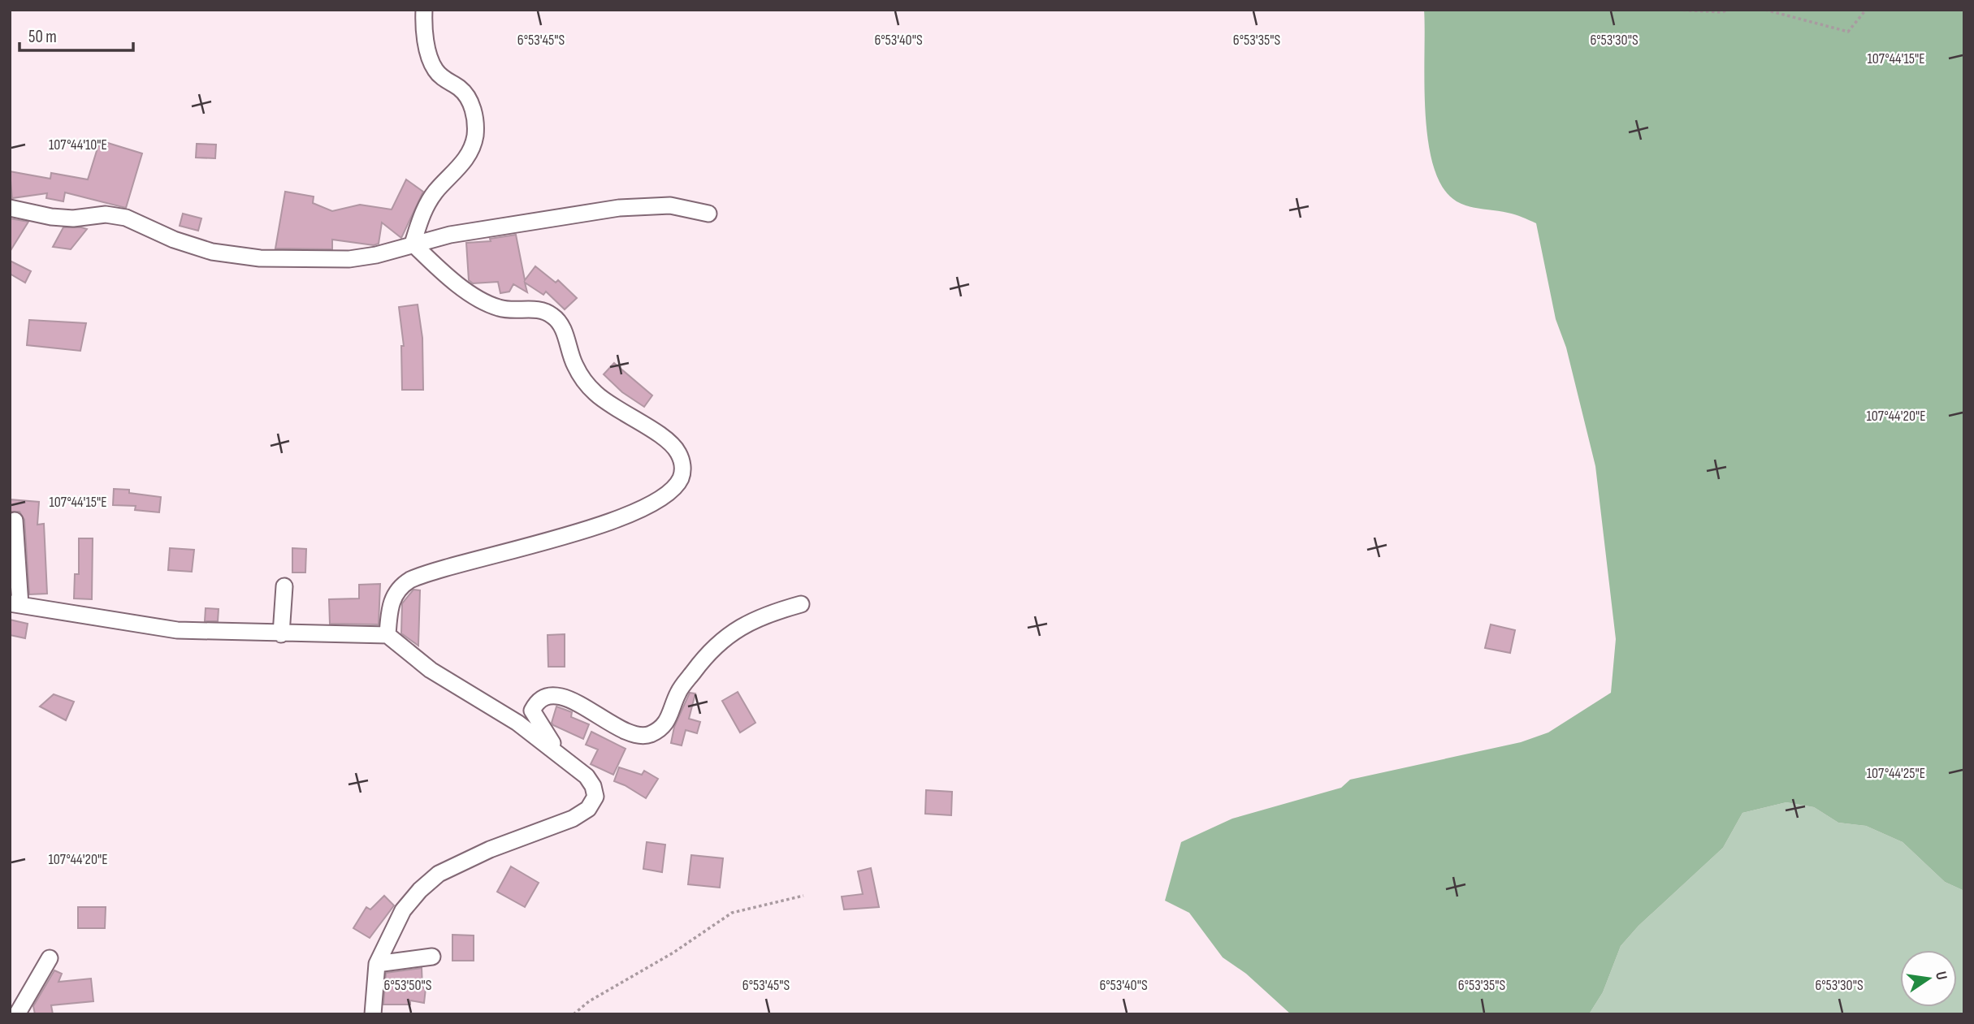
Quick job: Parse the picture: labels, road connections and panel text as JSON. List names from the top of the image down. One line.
{"scale_bar":"50 m","north":"right","coordinates":["6°53'45\"S","6°53'40\"S","6°53'35\"S","6°53'30\"S","107°44'15\"E","107°44'10\"E","107°44'20\"E","107°44'25\"E","6°53'50\"S"]}
